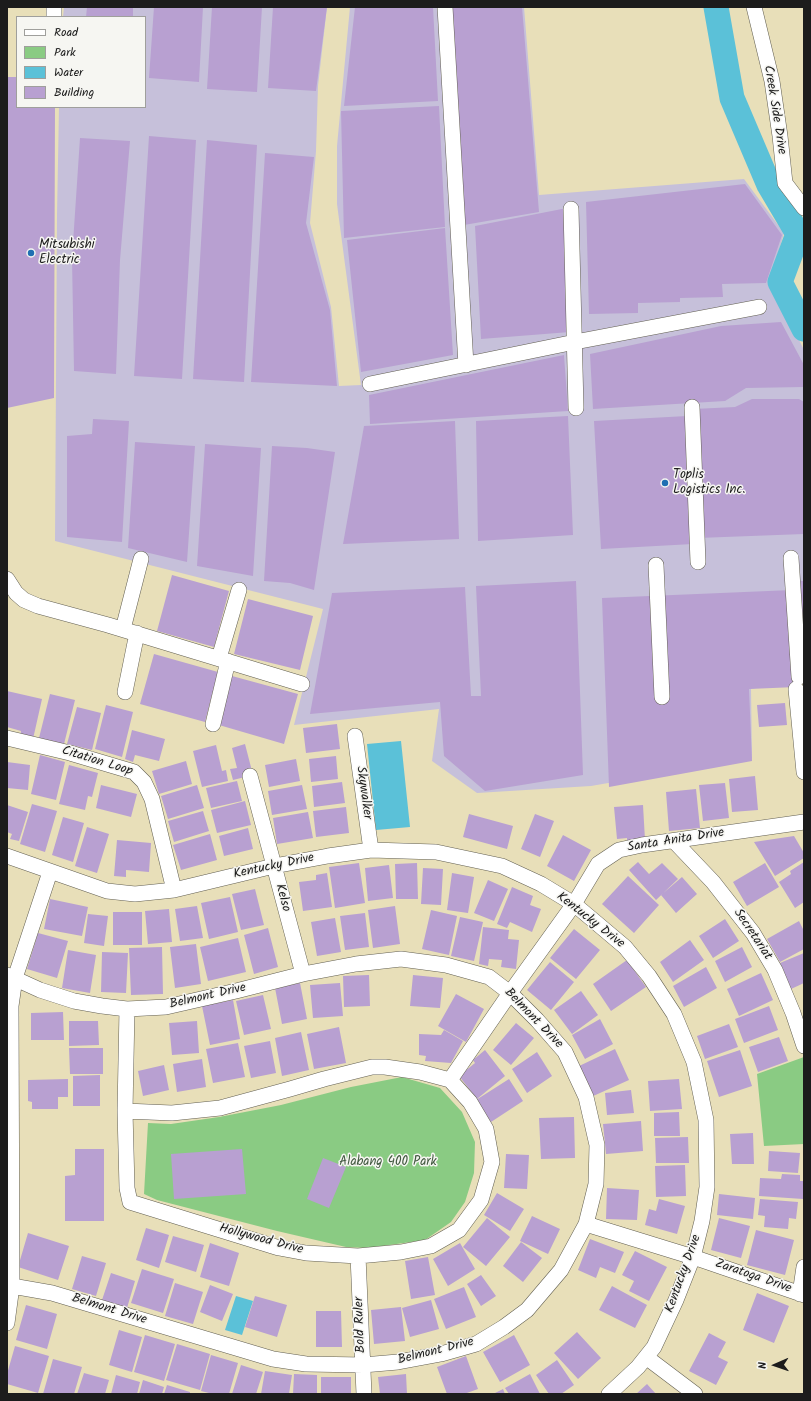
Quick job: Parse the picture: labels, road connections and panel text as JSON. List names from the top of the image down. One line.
{"streets":{"street":["Creek Side Drive","Citation Loop","Skywalker","Santa Anita Drive","Kentucky Drive","Kelso","Secretariat","Belmont Drive","Hollywood Drive","Zaratoga Drive","Bold Ruler"]},"crossings":[["Citation Loop","Kentucky Drive"],["Skywalker","Kentucky Drive"],["Santa Anita Drive","Kentucky Drive"],["Santa Anita Drive","Secretariat"],["Santa Anita Drive","Belmont Drive"],["Santa Anita Drive","Hollywood Drive"],["Kentucky Drive","Kelso"],["Kentucky Drive","Zaratoga Drive"],["Kelso","Belmont Drive"],["Belmont Drive","Hollywood Drive"],["Belmont Drive","Zaratoga Drive"],["Belmont Drive","Bold Ruler"],["Hollywood Drive","Bold Ruler"]],"parks":["Alabang 400 Park"],"places":["Mitsubishi Electric","Toplis Logistics Inc."],"legend":["Road","Park","Water","Building"],"north":"left"}
